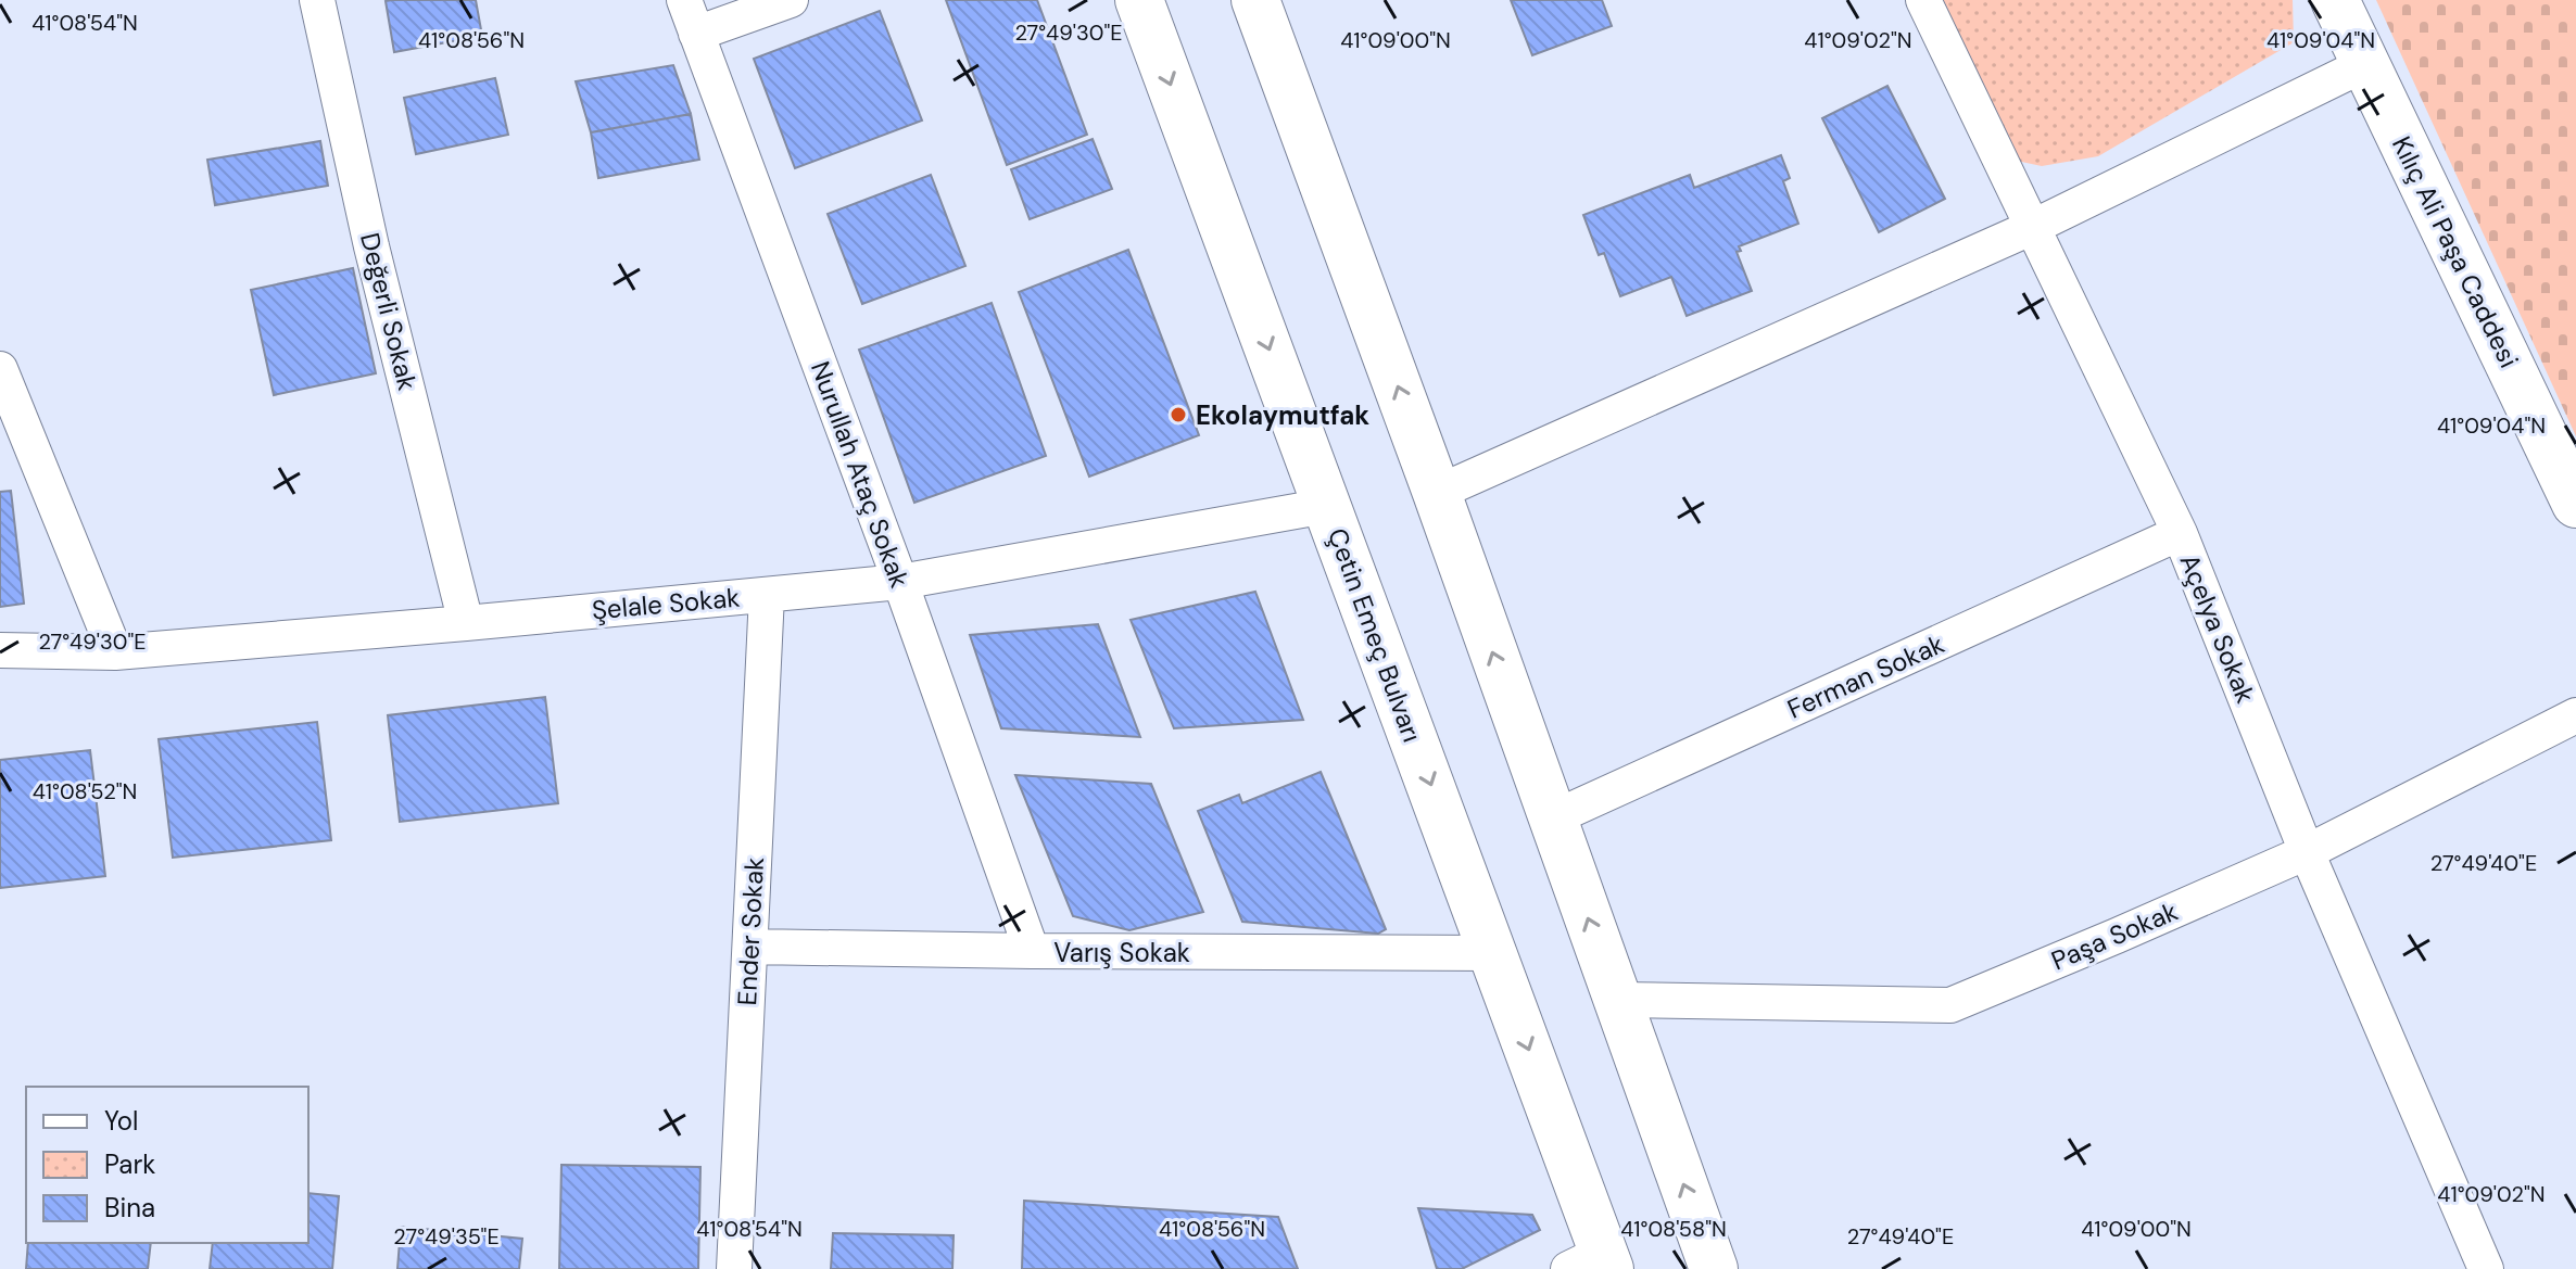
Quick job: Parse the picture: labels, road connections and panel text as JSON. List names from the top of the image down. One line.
{"streets":{"main road":["Kılıç Ali Paşa Caddesi","Çetin Emeç Bulvarı"],"street":["Değerli Sokak","Nurullah Ataç Sokak","Şelale Sokak","Açelya Sokak","Ferman Sokak","Ender Sokak","Paşa Sokak","Varış Sokak"]},"crossings":[["Değerli Sokak","Şelale Sokak"],["Nurullah Ataç Sokak","Şelale Sokak"],["Nurullah Ataç Sokak","Varış Sokak"],["Şelale Sokak","Çetin Emeç Bulvarı"],["Şelale Sokak","Ender Sokak"],["Açelya Sokak","Ferman Sokak"],["Açelya Sokak","Paşa Sokak"],["Çetin Emeç Bulvarı","Varış Sokak"],["Ender Sokak","Varış Sokak"]],"places":["Ekolaymutfak"],"legend":["Yol","Park","Bina"],"coordinates":["41°08'54\"N","27°49'30\"E","41°09'02\"N","41°08'56\"N","41°09'00\"N","41°09'04\"N","41°08'52\"N","27°49'40\"E","41°08'58\"N","27°49'35\"E"]}
